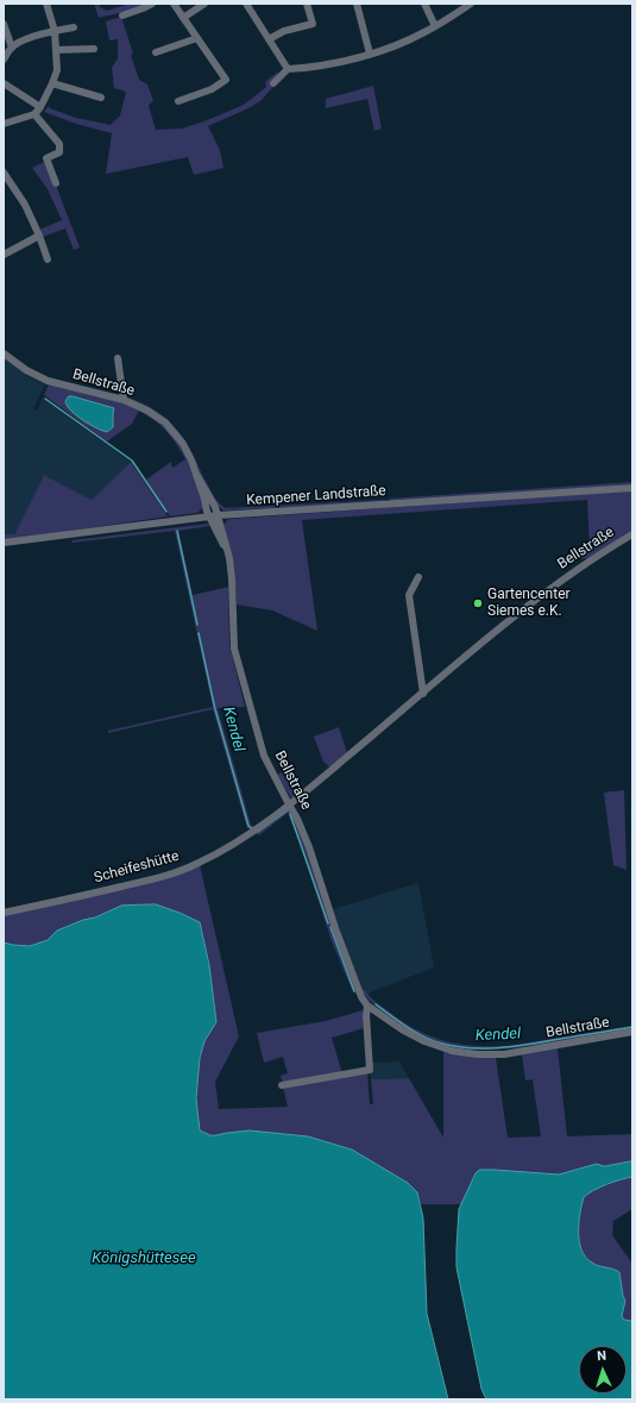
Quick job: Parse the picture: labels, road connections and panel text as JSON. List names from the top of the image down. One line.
{"streets":{"street":["Bellstraße","Kempener Landstraße","Scheifeshütte"]},"crossings":[["Bellstraße","Kempener Landstraße"],["Bellstraße","Scheifeshütte"]],"water":["Kendel","Königshüttesee"],"places":["Gartencenter Siemes e.K."],"north":"top"}
